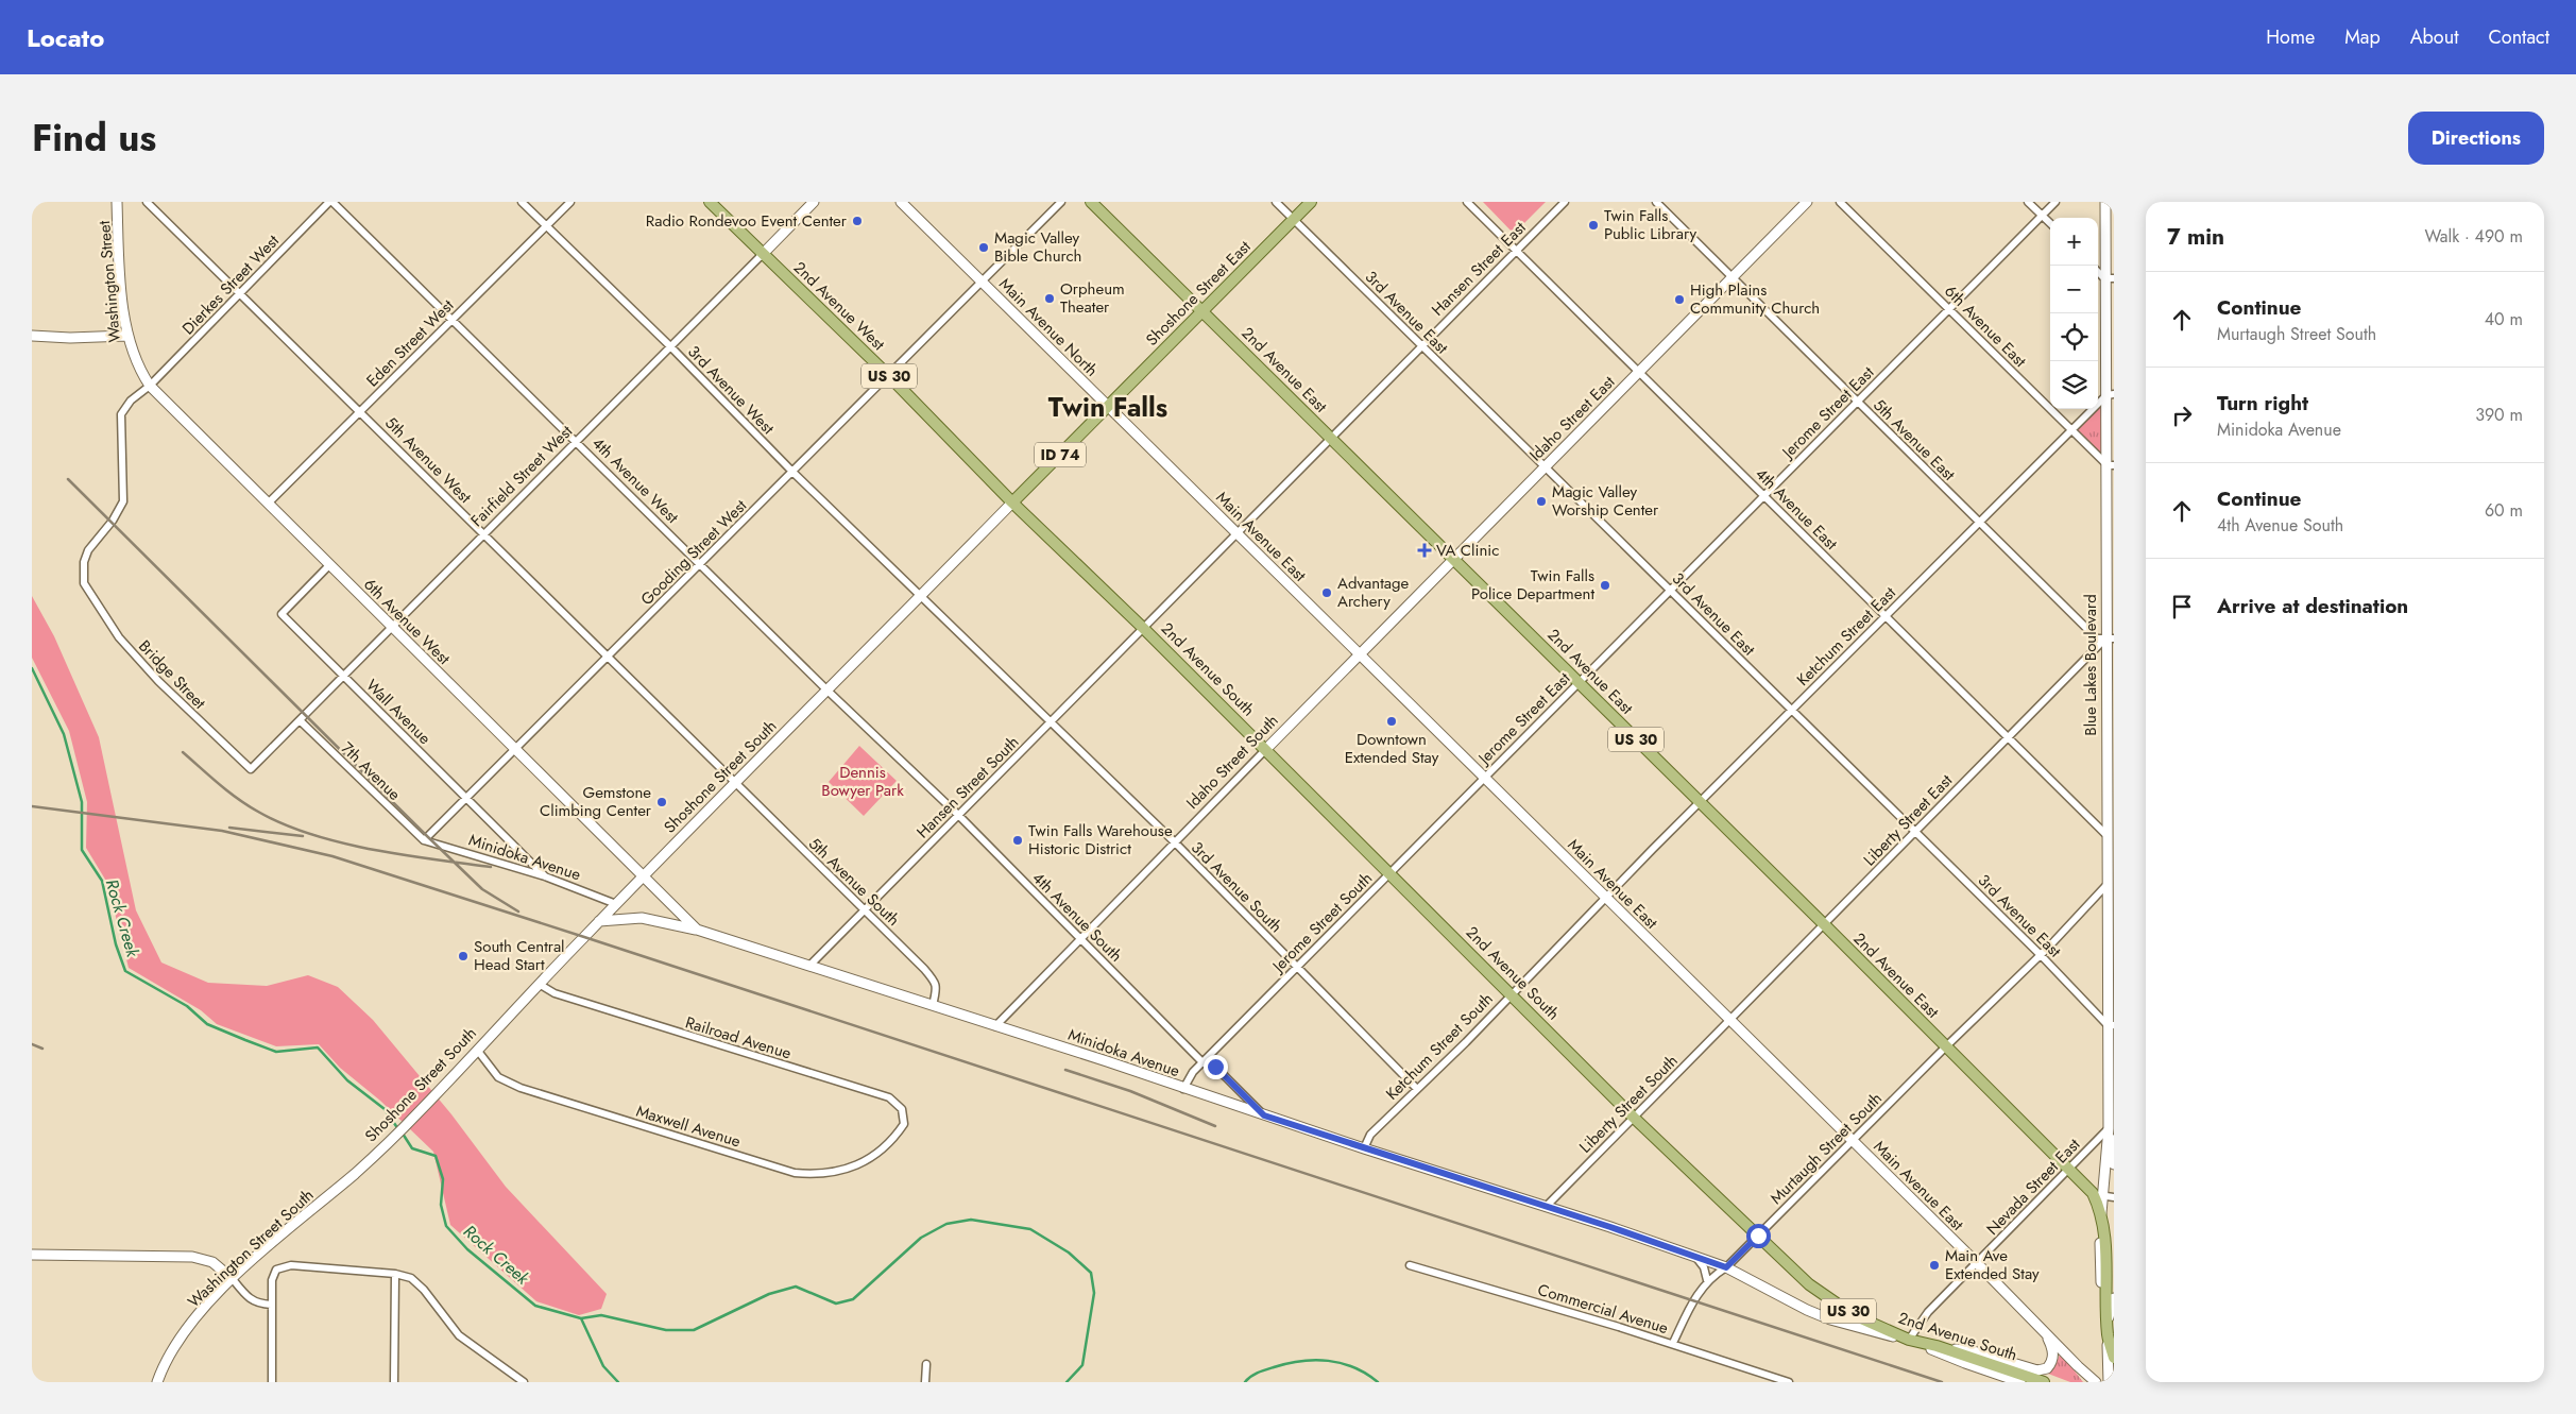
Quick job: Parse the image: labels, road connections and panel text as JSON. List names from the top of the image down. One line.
{"streets":{"main road":["Shoshone Street East","2nd Avenue West","2nd Avenue East","US 30","ID 74","2nd Avenue South","Shoshone Street South"],"street":["Hansen Street East","Washington Street","Dierkes Street West","3rd Avenue East","6th Avenue East","Main Avenue North","Eden Street West","3rd Avenue West","Jerome Street East","Idaho Street East","5th Avenue East","5th Avenue West","Fairfield Street West","4th Avenue West","4th Avenue East","Main Avenue East","Gooding Street West","6th Avenue West","Ketchum Street East","Blue Lakes Boulevard","Bridge Street","Wall Avenue","Idaho Street South","7th Avenue","Hansen Street South","Liberty Street East","Minidoka Avenue","5th Avenue South","3rd Avenue South","4th Avenue South","Jerome Street South","Railroad Avenue","Ketchum Street South","Liberty Street South","Maxwell Avenue","Murtaugh Street South","Nevada Street East","Washington Street South","Commercial Avenue"]},"crossings":[["Hansen Street East","3rd Avenue East"],["Hansen Street East","2nd Avenue East"],["Hansen Street East","4th Avenue East"],["Hansen Street East","Main Avenue East"],["Hansen Street East","2nd Avenue South"],["Hansen Street East","Hansen Street South"],["Washington Street","Dierkes Street West"],["Washington Street","6th Avenue West"],["Dierkes Street West","5th Avenue West"],["Dierkes Street West","4th Avenue West"],["Dierkes Street West","6th Avenue West"],["Dierkes Street West","Bridge Street"],["Shoshone Street East","3rd Avenue East"],["Shoshone Street East","Main Avenue North"],["Shoshone Street East","2nd Avenue East"],["Shoshone Street East","US 30"],["Shoshone Street East","Main Avenue East"],["Shoshone Street East","Shoshone Street South"],["2nd Avenue West","Fairfield Street West"],["2nd Avenue West","Gooding Street West"],["2nd Avenue West","2nd Avenue South"],["2nd Avenue West","Shoshone Street South"],["3rd Avenue East","Jerome Street East"],["3rd Avenue East","Idaho Street East"],["3rd Avenue East","Ketchum Street East"],["3rd Avenue East","Blue Lakes Boulevard"],["3rd Avenue East","Liberty Street East"],["3rd Avenue East","Murtaugh Street South"],["6th Avenue East","Jerome Street East"],["6th Avenue East","Ketchum Street East"],["6th Avenue East","Blue Lakes Boulevard"],["Main Avenue North","Main Avenue East"],["Main Avenue North","Gooding Street West"],["Main Avenue North","Shoshone Street South"],["Eden Street West","3rd Avenue West"],["Eden Street West","5th Avenue West"],["Eden Street West","4th Avenue West"],["Eden Street West","6th Avenue West"],["2nd Avenue East","US 30"],["2nd Avenue East","Jerome Street East"],["2nd Avenue East","Idaho Street East"],["2nd Avenue East","Ketchum Street East"],["2nd Avenue East","Liberty Street East"],["2nd Avenue East","Murtaugh Street South"],["2nd Avenue East","Nevada Street East"],["3rd Avenue West","Fairfield Street West"],["3rd Avenue West","Gooding Street West"],["3rd Avenue West","Shoshone Street South"],["3rd Avenue West","3rd Avenue South"],["Jerome Street East","5th Avenue East"],["Jerome Street East","4th Avenue East"],["Jerome Street East","Main Avenue East"],["Jerome Street East","Jerome Street South"],["Idaho Street East","5th Avenue East"],["Idaho Street East","4th Avenue East"],["Idaho Street East","Main Avenue East"],["Idaho Street East","Idaho Street South"],["5th Avenue East","Ketchum Street East"],["5th Avenue East","Blue Lakes Boulevard"],["5th Avenue East","Liberty Street East"],["5th Avenue West","Fairfield Street West"],["5th Avenue West","Gooding Street West"],["5th Avenue West","Shoshone Street South"],["5th Avenue West","5th Avenue South"],["Fairfield Street West","4th Avenue West"],["Fairfield Street West","6th Avenue West"],["Fairfield Street West","Bridge Street"],["Fairfield Street West","Wall Avenue"],["Fairfield Street West","7th Avenue"],["4th Avenue West","Gooding Street West"],["4th Avenue West","Shoshone Street South"],["4th Avenue West","4th Avenue South"],["4th Avenue East","Ketchum Street East"],["4th Avenue East","Blue Lakes Boulevard"],["4th Avenue East","Liberty Street East"],["Main Avenue East","Ketchum Street East"],["Main Avenue East","Idaho Street South"],["Main Avenue East","Shoshone Street South"],["Main Avenue East","Liberty Street East"],["Main Avenue East","Jerome Street South"],["Main Avenue East","Ketchum Street South"],["Main Avenue East","Liberty Street South"],["Main Avenue East","Murtaugh Street South"],["Main Avenue East","Nevada Street East"],["Gooding Street West","6th Avenue West"],["Gooding Street West","Wall Avenue"],["Gooding Street West","7th Avenue"],["Gooding Street West","Minidoka Avenue"],["6th Avenue West","Wall Avenue"],["6th Avenue West","Shoshone Street South"],["6th Avenue West","Minidoka Avenue"],["Ketchum Street East","Blue Lakes Boulevard"],["Ketchum Street East","Ketchum Street South"],["Blue Lakes Boulevard","Liberty Street East"],["Blue Lakes Boulevard","Murtaugh Street South"],["Blue Lakes Boulevard","Nevada Street East"],["2nd Avenue South","Idaho Street South"],["2nd Avenue South","Shoshone Street South"],["2nd Avenue South","Hansen Street South"],["2nd Avenue South","Minidoka Avenue"],["2nd Avenue South","Jerome Street South"],["2nd Avenue South","Ketchum Street South"],["2nd Avenue South","Liberty Street South"],["2nd Avenue South","Murtaugh Street South"],["2nd Avenue South","Nevada Street East"],["Wall Avenue","Minidoka Avenue"],["Idaho Street South","Minidoka Avenue"],["Idaho Street South","3rd Avenue South"],["Idaho Street South","4th Avenue South"],["7th Avenue","Minidoka Avenue"],["Shoshone Street South","Minidoka Avenue"],["Shoshone Street South","5th Avenue South"],["Shoshone Street South","3rd Avenue South"],["Shoshone Street South","4th Avenue South"],["Shoshone Street South","Railroad Avenue"],["Shoshone Street South","Maxwell Avenue"],["Shoshone Street South","Washington Street South"],["Hansen Street South","Minidoka Avenue"],["Hansen Street South","5th Avenue South"],["Hansen Street South","3rd Avenue South"],["Hansen Street South","4th Avenue South"],["Liberty Street East","Liberty Street South"],["Minidoka Avenue","5th Avenue South"],["Minidoka Avenue","4th Avenue South"],["Minidoka Avenue","Jerome Street South"],["Minidoka Avenue","Ketchum Street South"],["Minidoka Avenue","Liberty Street South"],["Minidoka Avenue","Murtaugh Street South"],["Minidoka Avenue","Nevada Street East"],["3rd Avenue South","Jerome Street South"],["3rd Avenue South","Ketchum Street South"],["4th Avenue South","Jerome Street South"],["Railroad Avenue","Maxwell Avenue"]],"districts":["Twin Falls"],"water":["Rock Creek"],"parks":["Dennis Bowyer Park"],"places":{"other":["Radio Rondevoo Event Center","Twin Falls Public Library","Magic Valley Bible Church","Orpheum Theater","High Plains Community Church","Magic Valley Worship Center","Twin Falls Police Department","Advantage Archery","Downtown Extended Stay","Gemstone Climbing Center","Twin Falls Warehouse Historic District","South Central Head Start","Main Ave Extended Stay"],"health":["VA Clinic"]},"page":{"header":"Locato","nav":["Home","Map","About","Contact"],"title":"Find us","buttons":"Directions","heading":["7 min","Walk · 490 m"],"map_buttons":["+","−"],"list":[["Continue","Murtaugh Street South","40 m"],["Turn right","Minidoka Avenue","390 m"],["Continue","4th Avenue South","60 m"],"Arrive at destination"]}}
